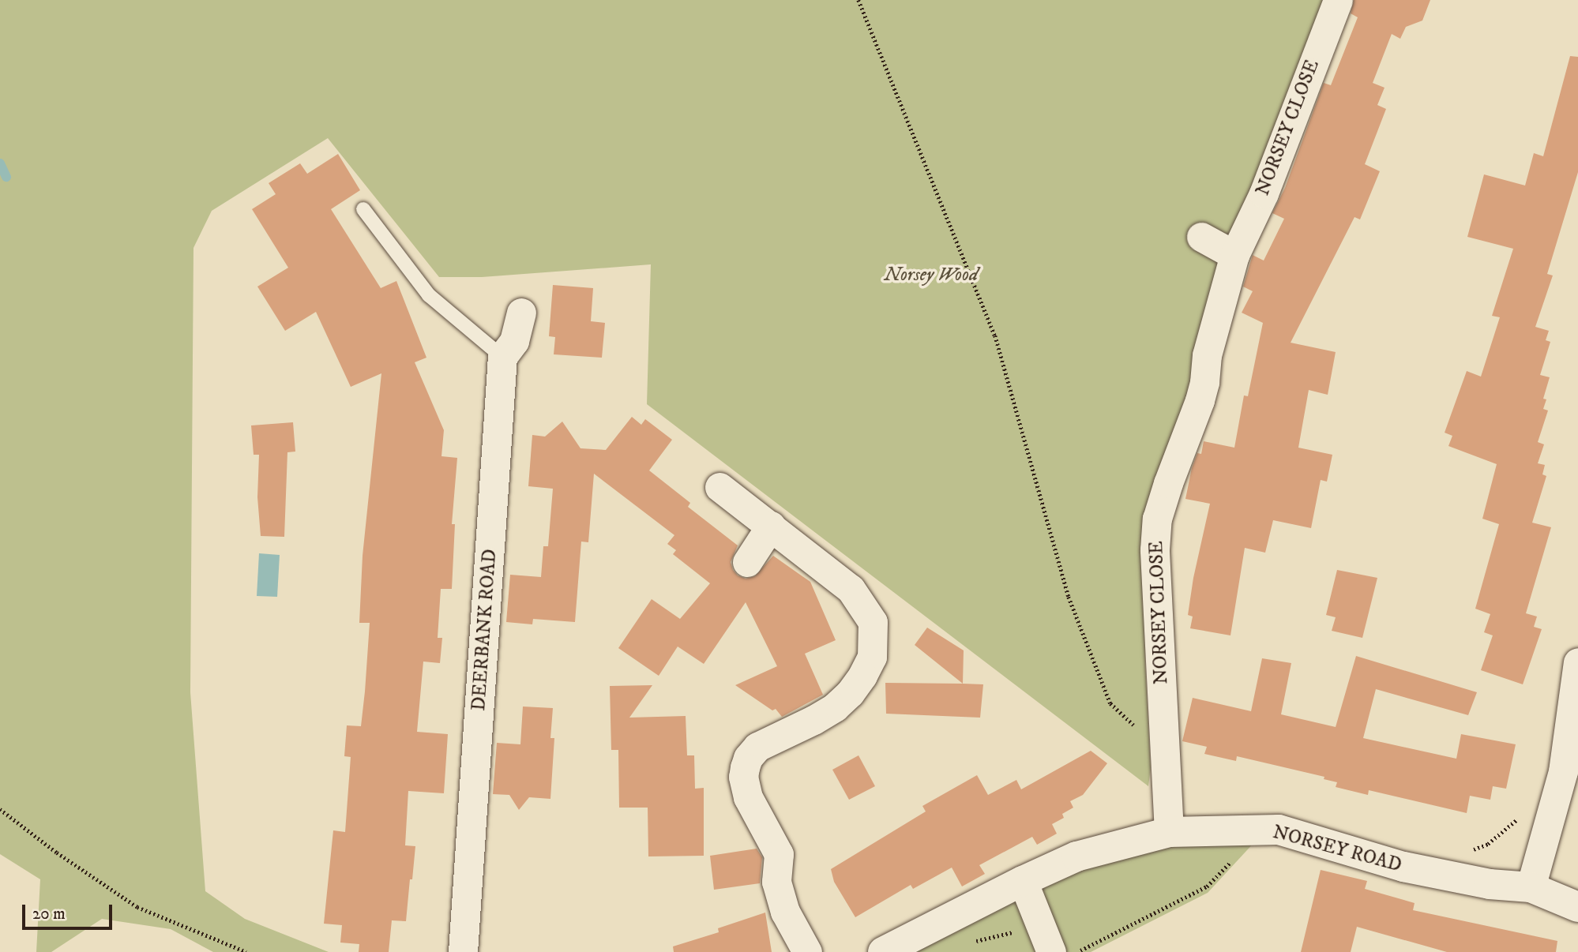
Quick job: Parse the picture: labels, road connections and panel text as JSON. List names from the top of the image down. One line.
{"streets":{"street":["NORSEY CLOSE","DEERBANK ROAD","NORSEY ROAD"]},"crossings":[["NORSEY CLOSE","NORSEY ROAD"]],"parks":["Norsey Wood"],"scale_bar":"20 m"}
